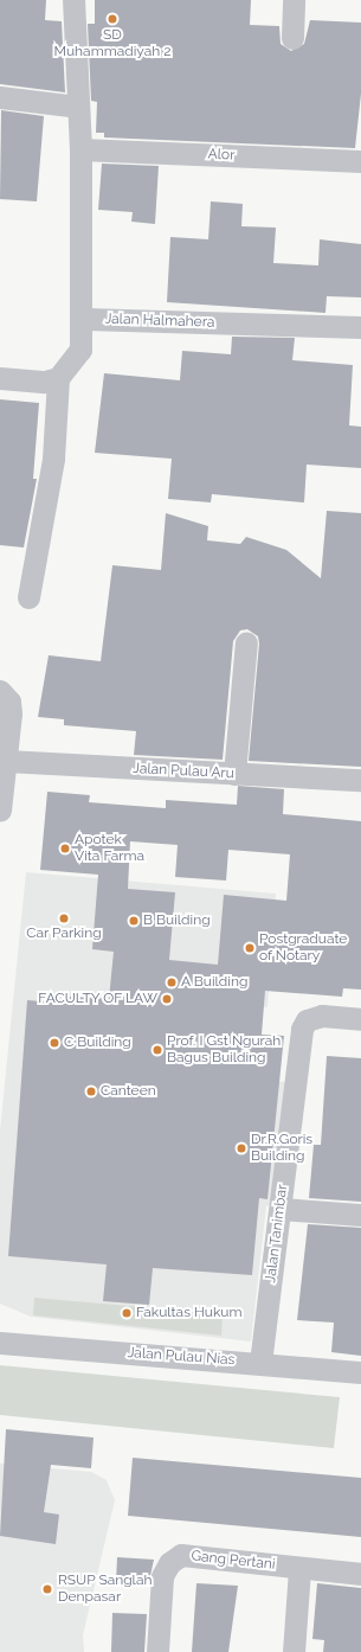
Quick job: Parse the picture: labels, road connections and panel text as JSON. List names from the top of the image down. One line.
{"streets":{"street":["Alor","Jalan Halmahera","Jalan Pulau Aru","Jalan Tanimbar","Jalan Pulau Nias","Gang Pertani"]},"crossings":[["Jalan Tanimbar","Jalan Pulau Nias"]],"places":["SD Muhammadiyah 2","Apotek Vita Farma","Car Parking","B Building","Postgraduate of Notary","A Building","FACULTY OF LAW","C Building","Prof. I Gst Ngurah Bagus Building","Canteen","Dr.R.Goris Building","Fakultas Hukum","RSUP Sanglah Denpasar"]}
